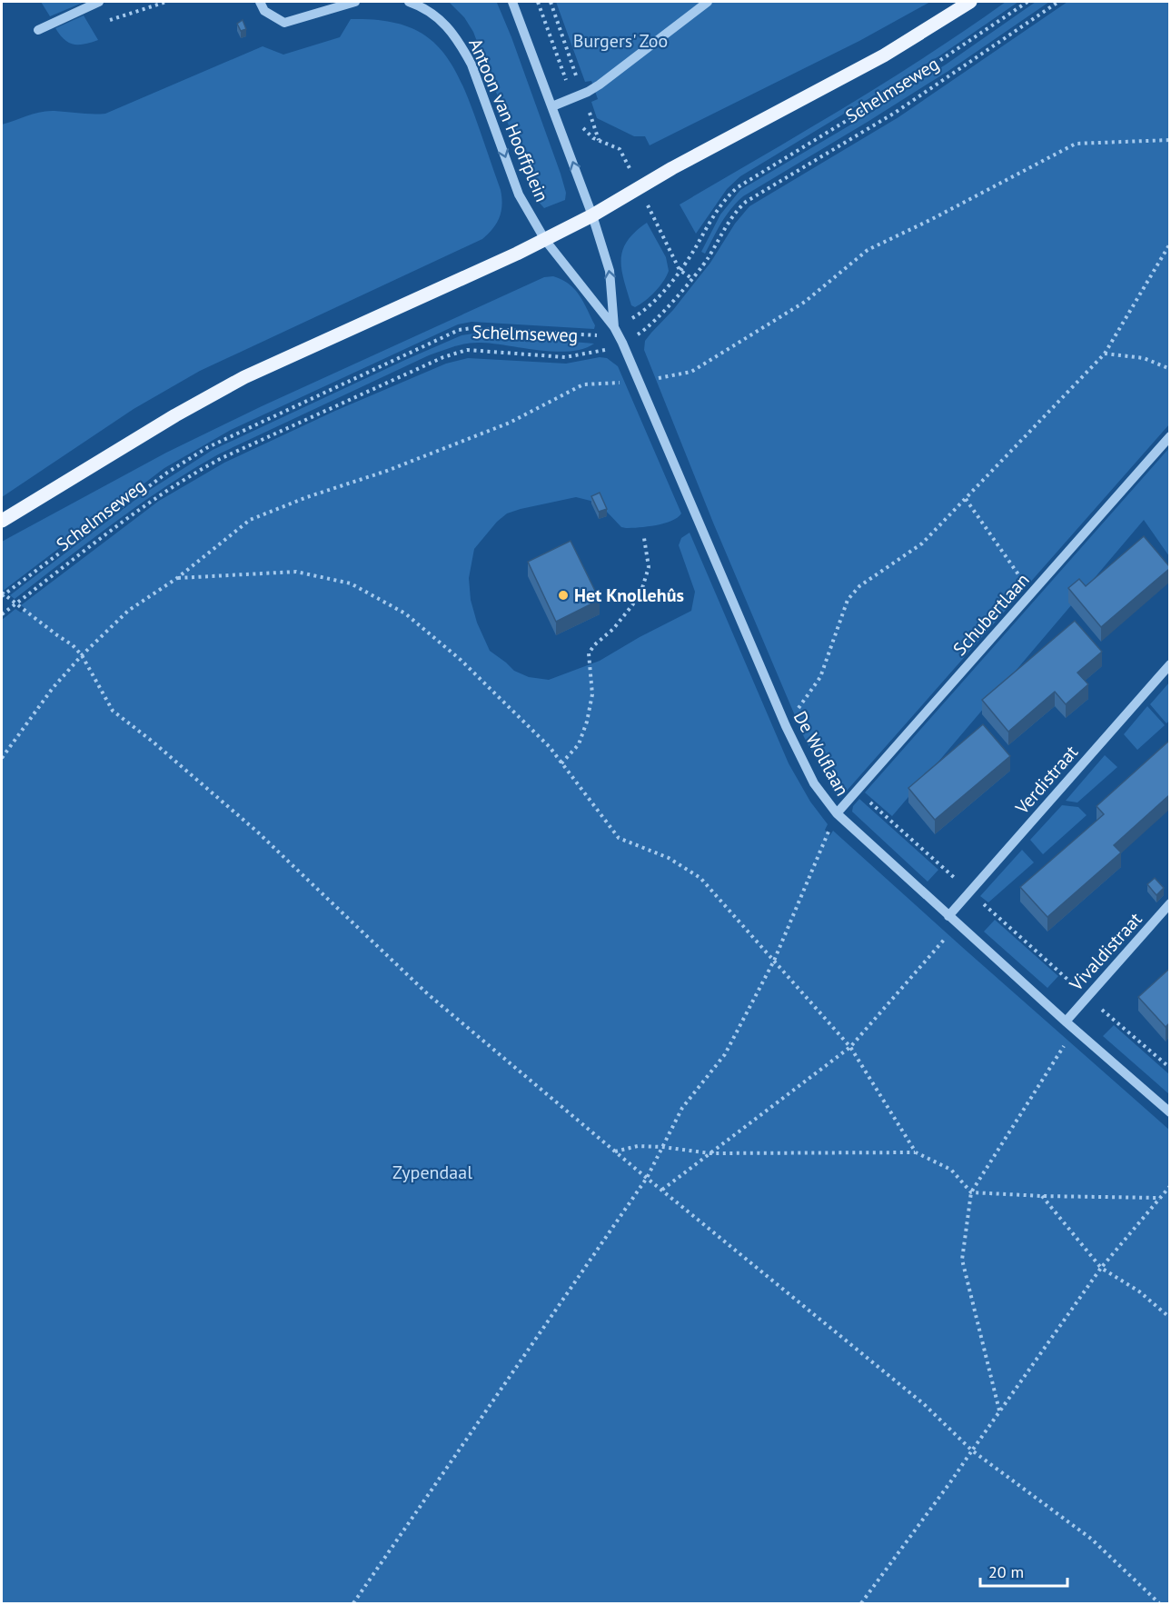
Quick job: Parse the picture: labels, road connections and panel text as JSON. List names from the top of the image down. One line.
{"streets":{"main road":["Schelmseweg"],"street":["Antoon van Hooffplein","Schubertlaan","De Wolflaan","Verdistraat","Vivaldistraat"]},"crossings":[["Schelmseweg","Antoon van Hooffplein"],["Schelmseweg","De Wolflaan"],["Antoon van Hooffplein","De Wolflaan"],["Schubertlaan","De Wolflaan"],["De Wolflaan","Verdistraat"],["De Wolflaan","Vivaldistraat"]],"parks":["Burgers' Zoo","Zypendaal"],"places":["Het Knollehûs"],"scale_bar":"20 m"}
